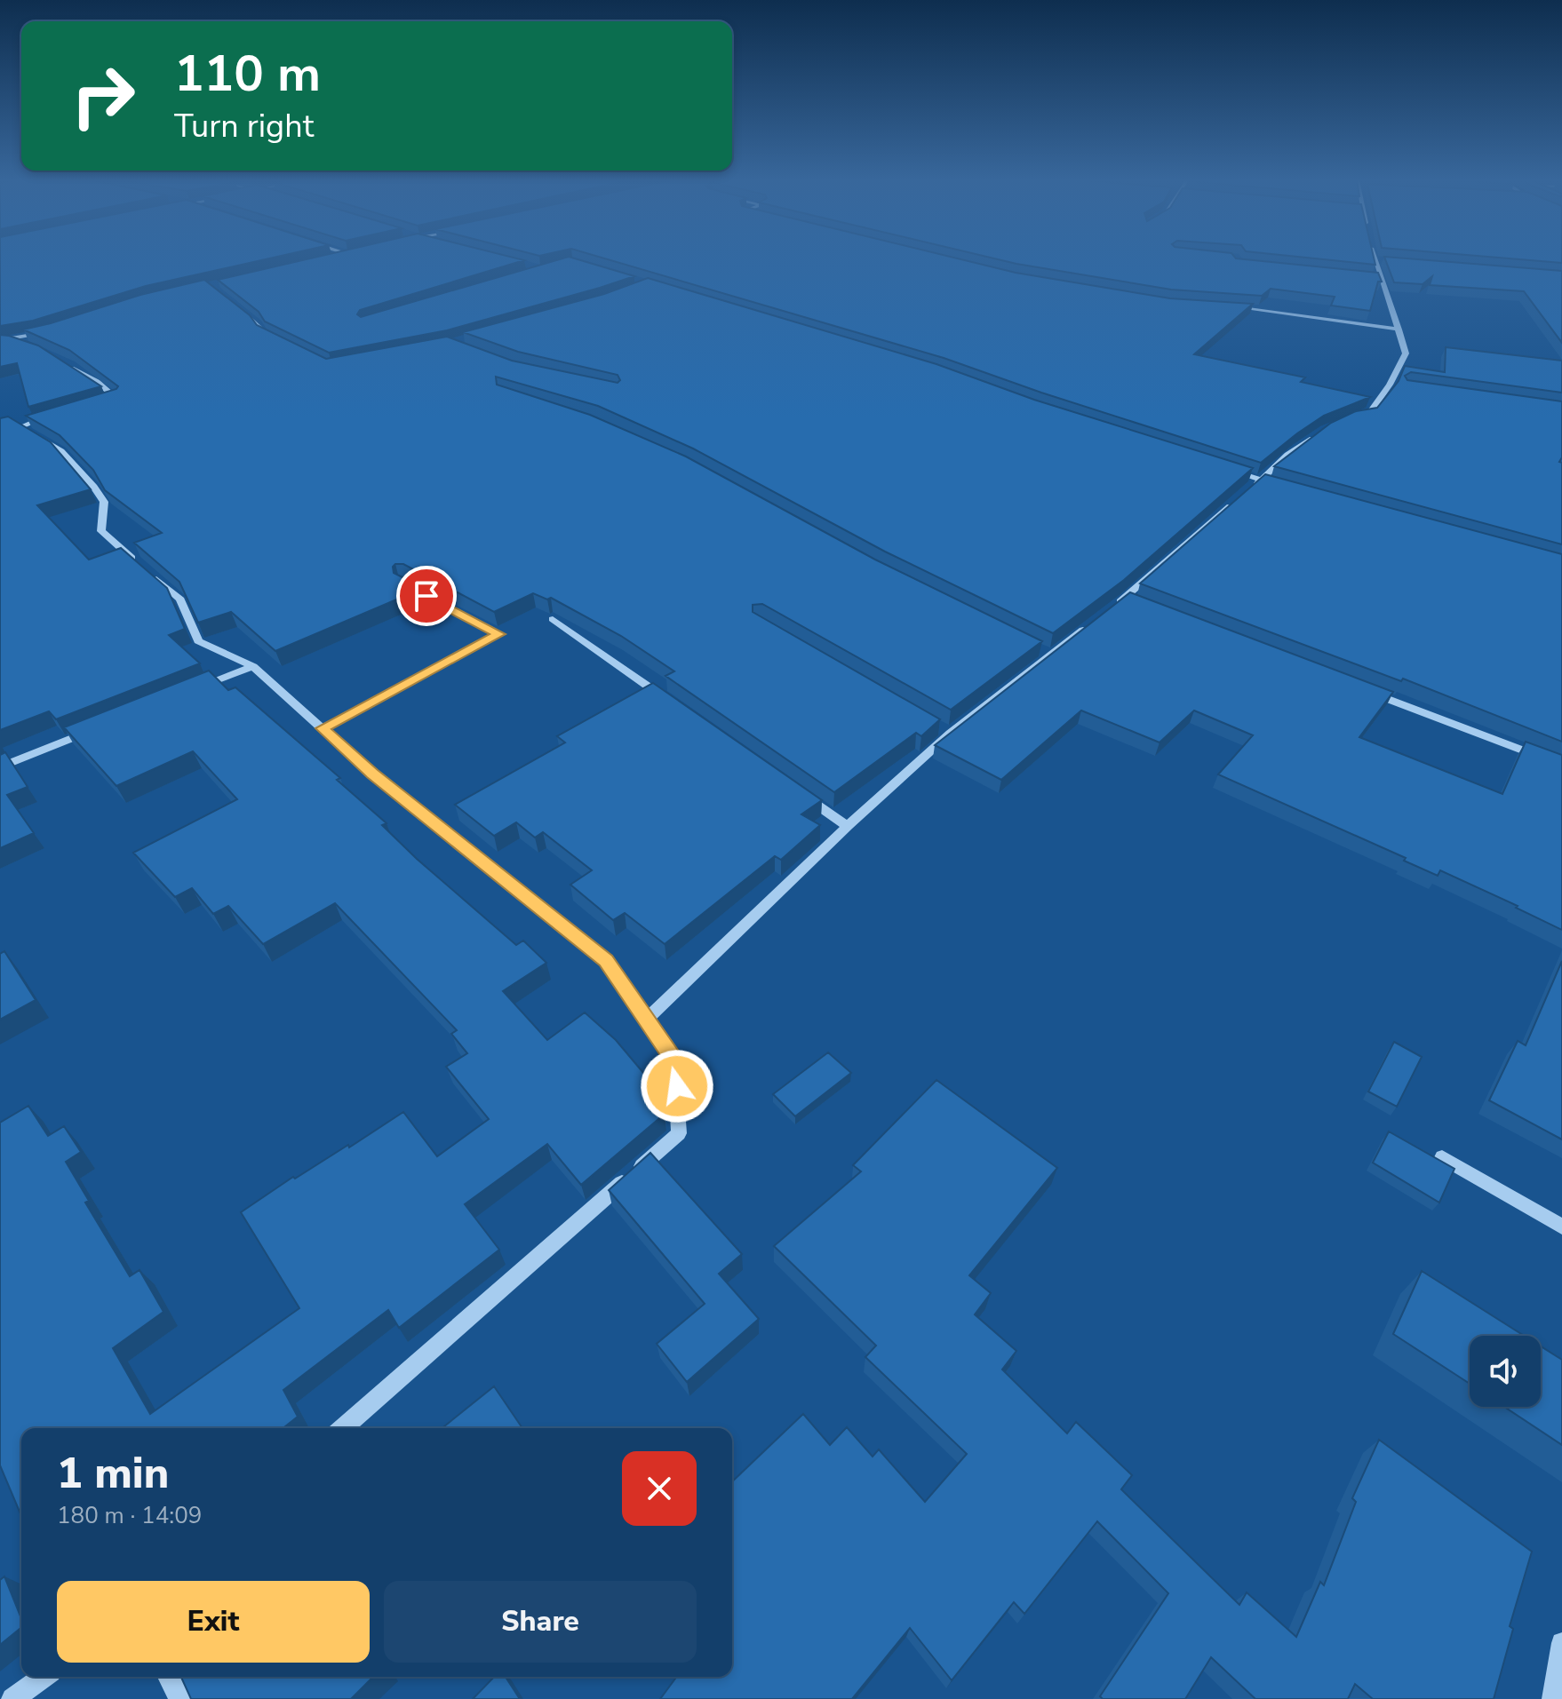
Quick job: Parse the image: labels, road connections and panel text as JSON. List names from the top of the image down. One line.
{"page":{"turn":["110 m","Turn right"],"heading":["1 min","180 m · 14:09"],"buttons":["Exit","Share"]}}
